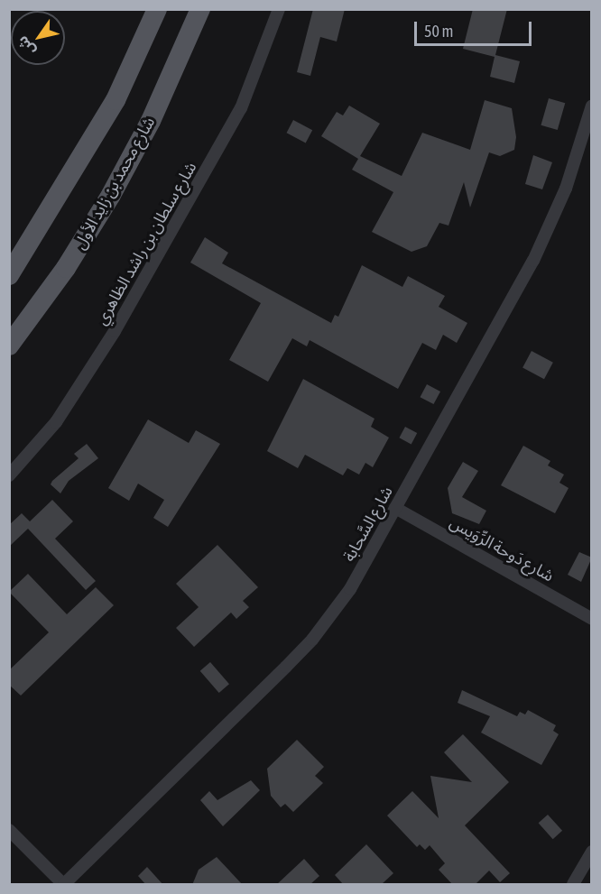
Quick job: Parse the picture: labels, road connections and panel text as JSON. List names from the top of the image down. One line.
{"streets":{"main road":["شارع محمد بن زايد الأول"],"street":["شارع سلطان بن راشد الظاهري","شارع السَّحابة","شارع دَوحة الرِّوَيس"]},"crossings":[["شارع السَّحابة","شارع دَوحة الرِّوَيس"]],"scale_bar":"50 m","north":"bottom left"}
